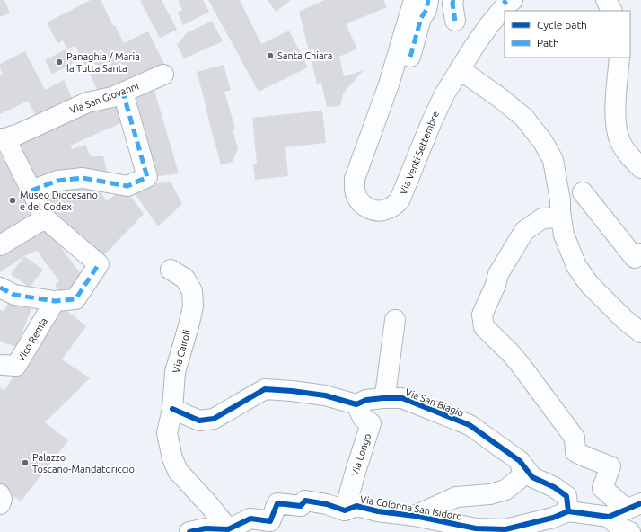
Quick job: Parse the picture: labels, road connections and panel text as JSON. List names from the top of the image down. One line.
{"streets":{"street":["Via San Giovanni","Via Venti Settembre","Vico Remia","Via Cairoli","Via San Biagio","Via Longo","Via Colonna San Isidoro"]},"crossings":[["Via Cairoli","Via Colonna San Isidoro"],["Via San Biagio","Via Longo"],["Via San Biagio","Via Colonna San Isidoro"],["Via Longo","Via Colonna San Isidoro"]],"places":["Santa Chiara","Panaghia / Maria la Tutta Santa","Museo Diocesano e del Codex","Palazzo Toscano-Mandatoriccio"],"legend":["Cycle path","Path"]}
